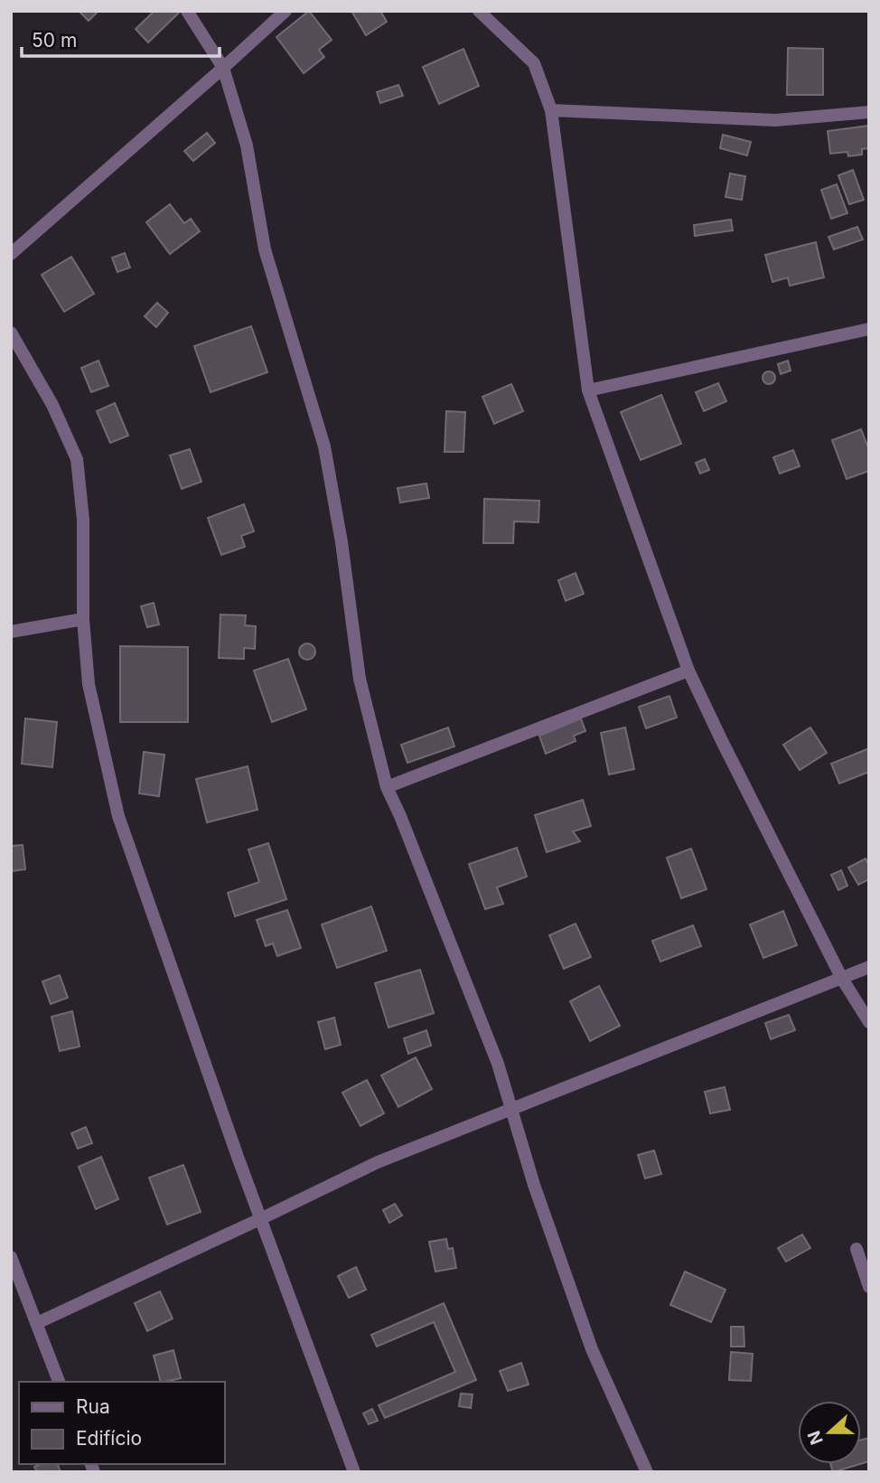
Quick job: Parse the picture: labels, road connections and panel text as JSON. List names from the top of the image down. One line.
{"legend":["Rua","Edifício"],"scale_bar":"50 m","north":"left"}
